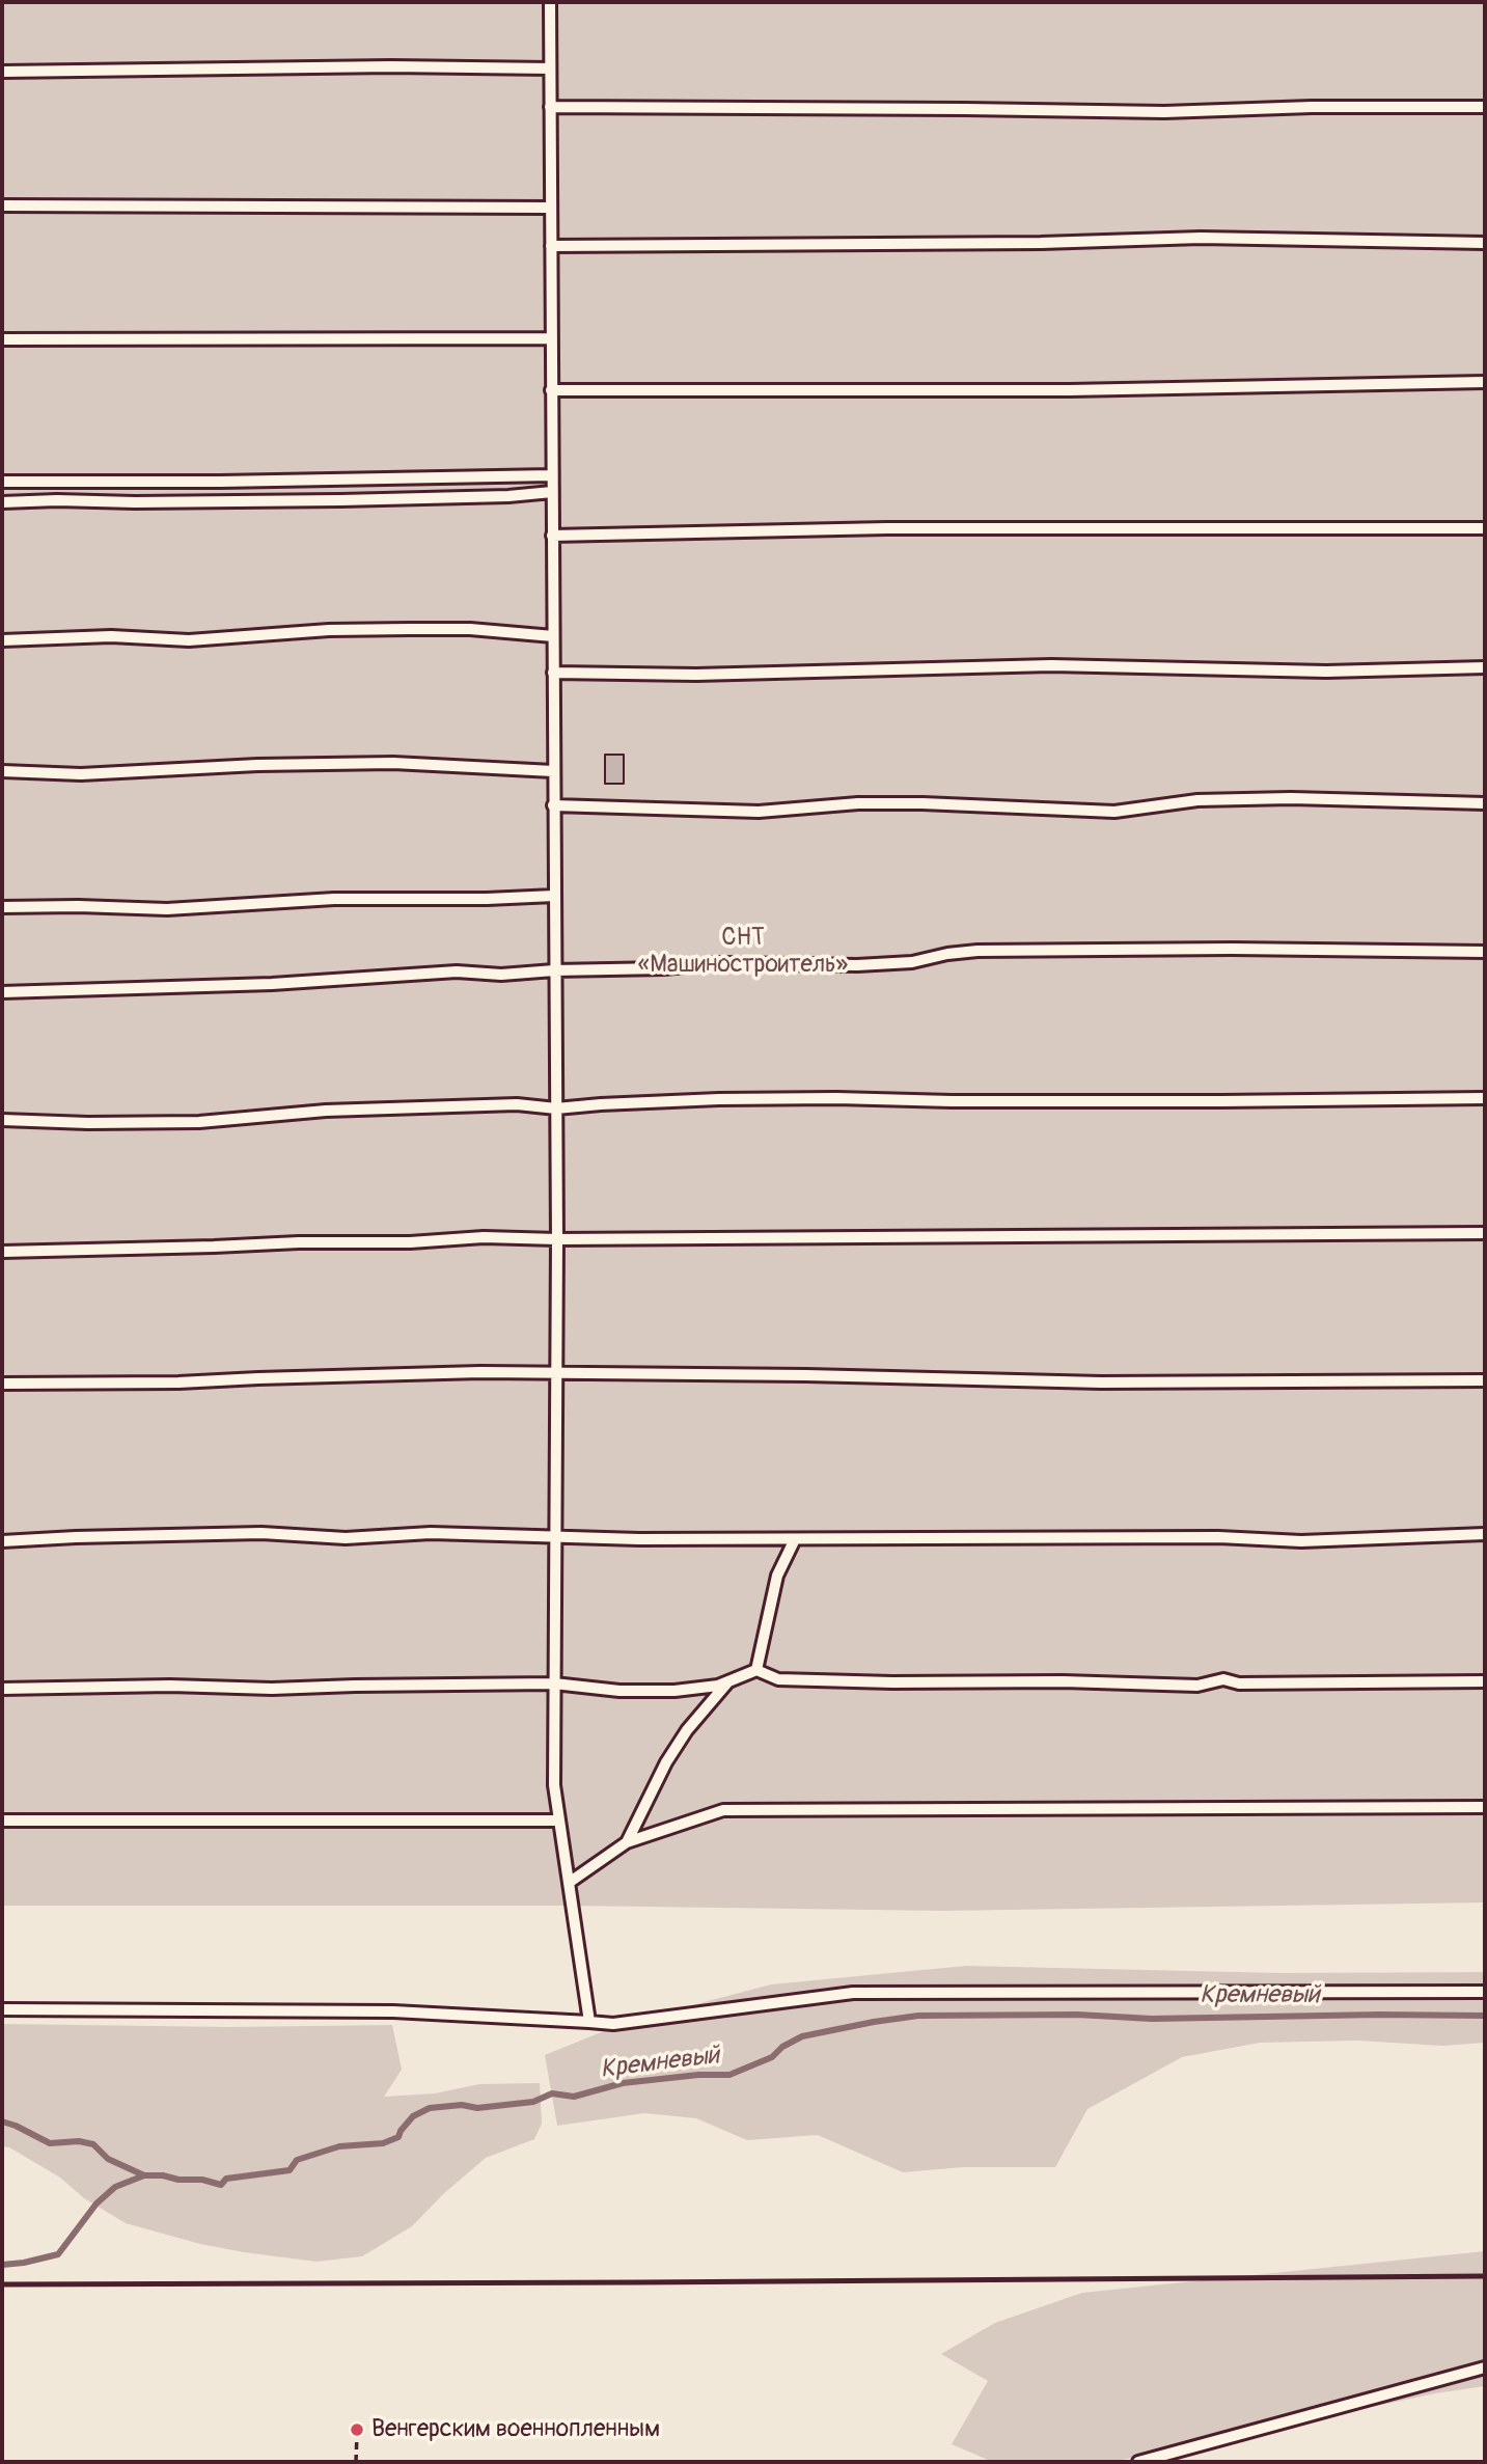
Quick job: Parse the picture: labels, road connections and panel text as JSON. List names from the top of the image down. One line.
{"water":["Кремневый"],"parks":["СНТ «Машиностроитель»"],"places":["Венгерским военнопленным"]}
